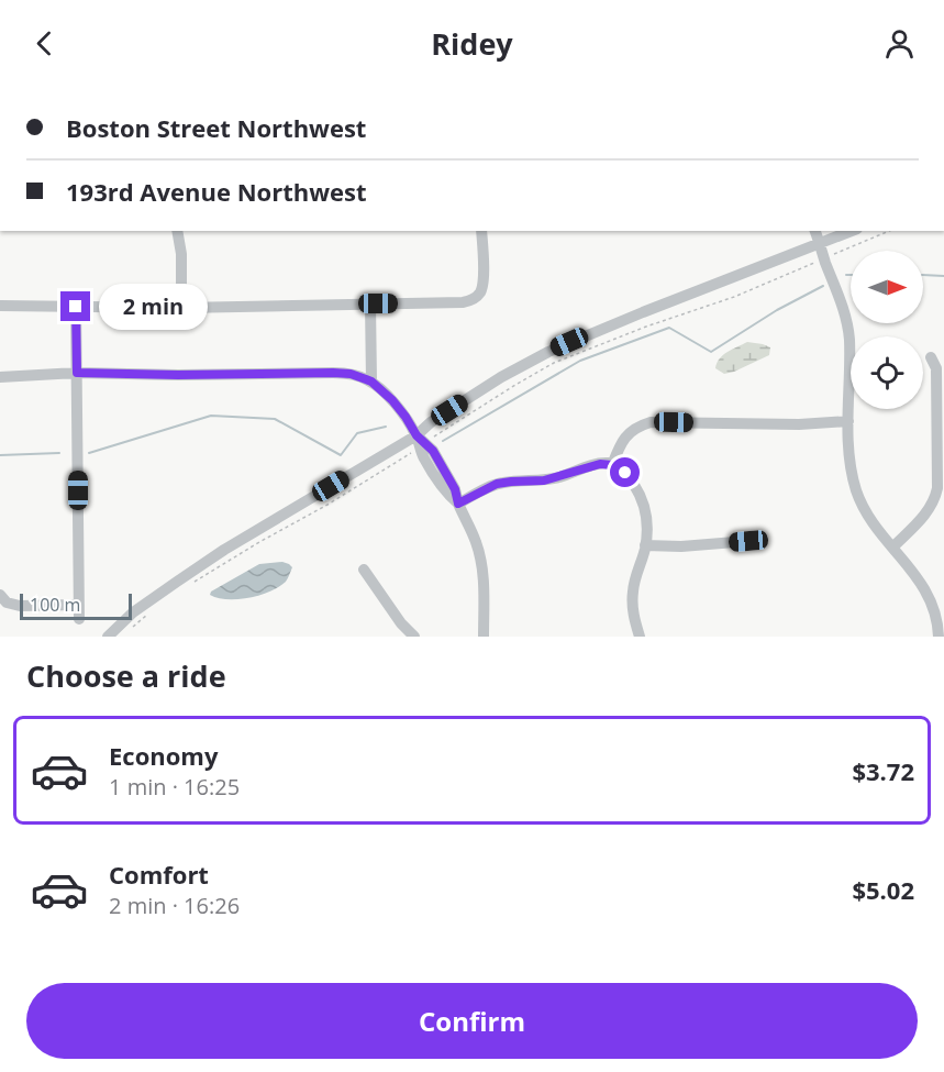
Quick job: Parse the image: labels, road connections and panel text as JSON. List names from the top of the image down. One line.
{"scale_bar":"100 m","north":"right","page":{"header":"Ridey","banner":["Boston Street Northwest","193rd Avenue Northwest"],"bubble":"2 min","scale":"100 m","heading":"Choose a ride","list":[{"name":"Economy","note":"1 min · 16:25","value":"$3.72"},{"name":"Comfort","note":"2 min · 16:26","value":"$5.02"}],"buttons":"Confirm"}}
